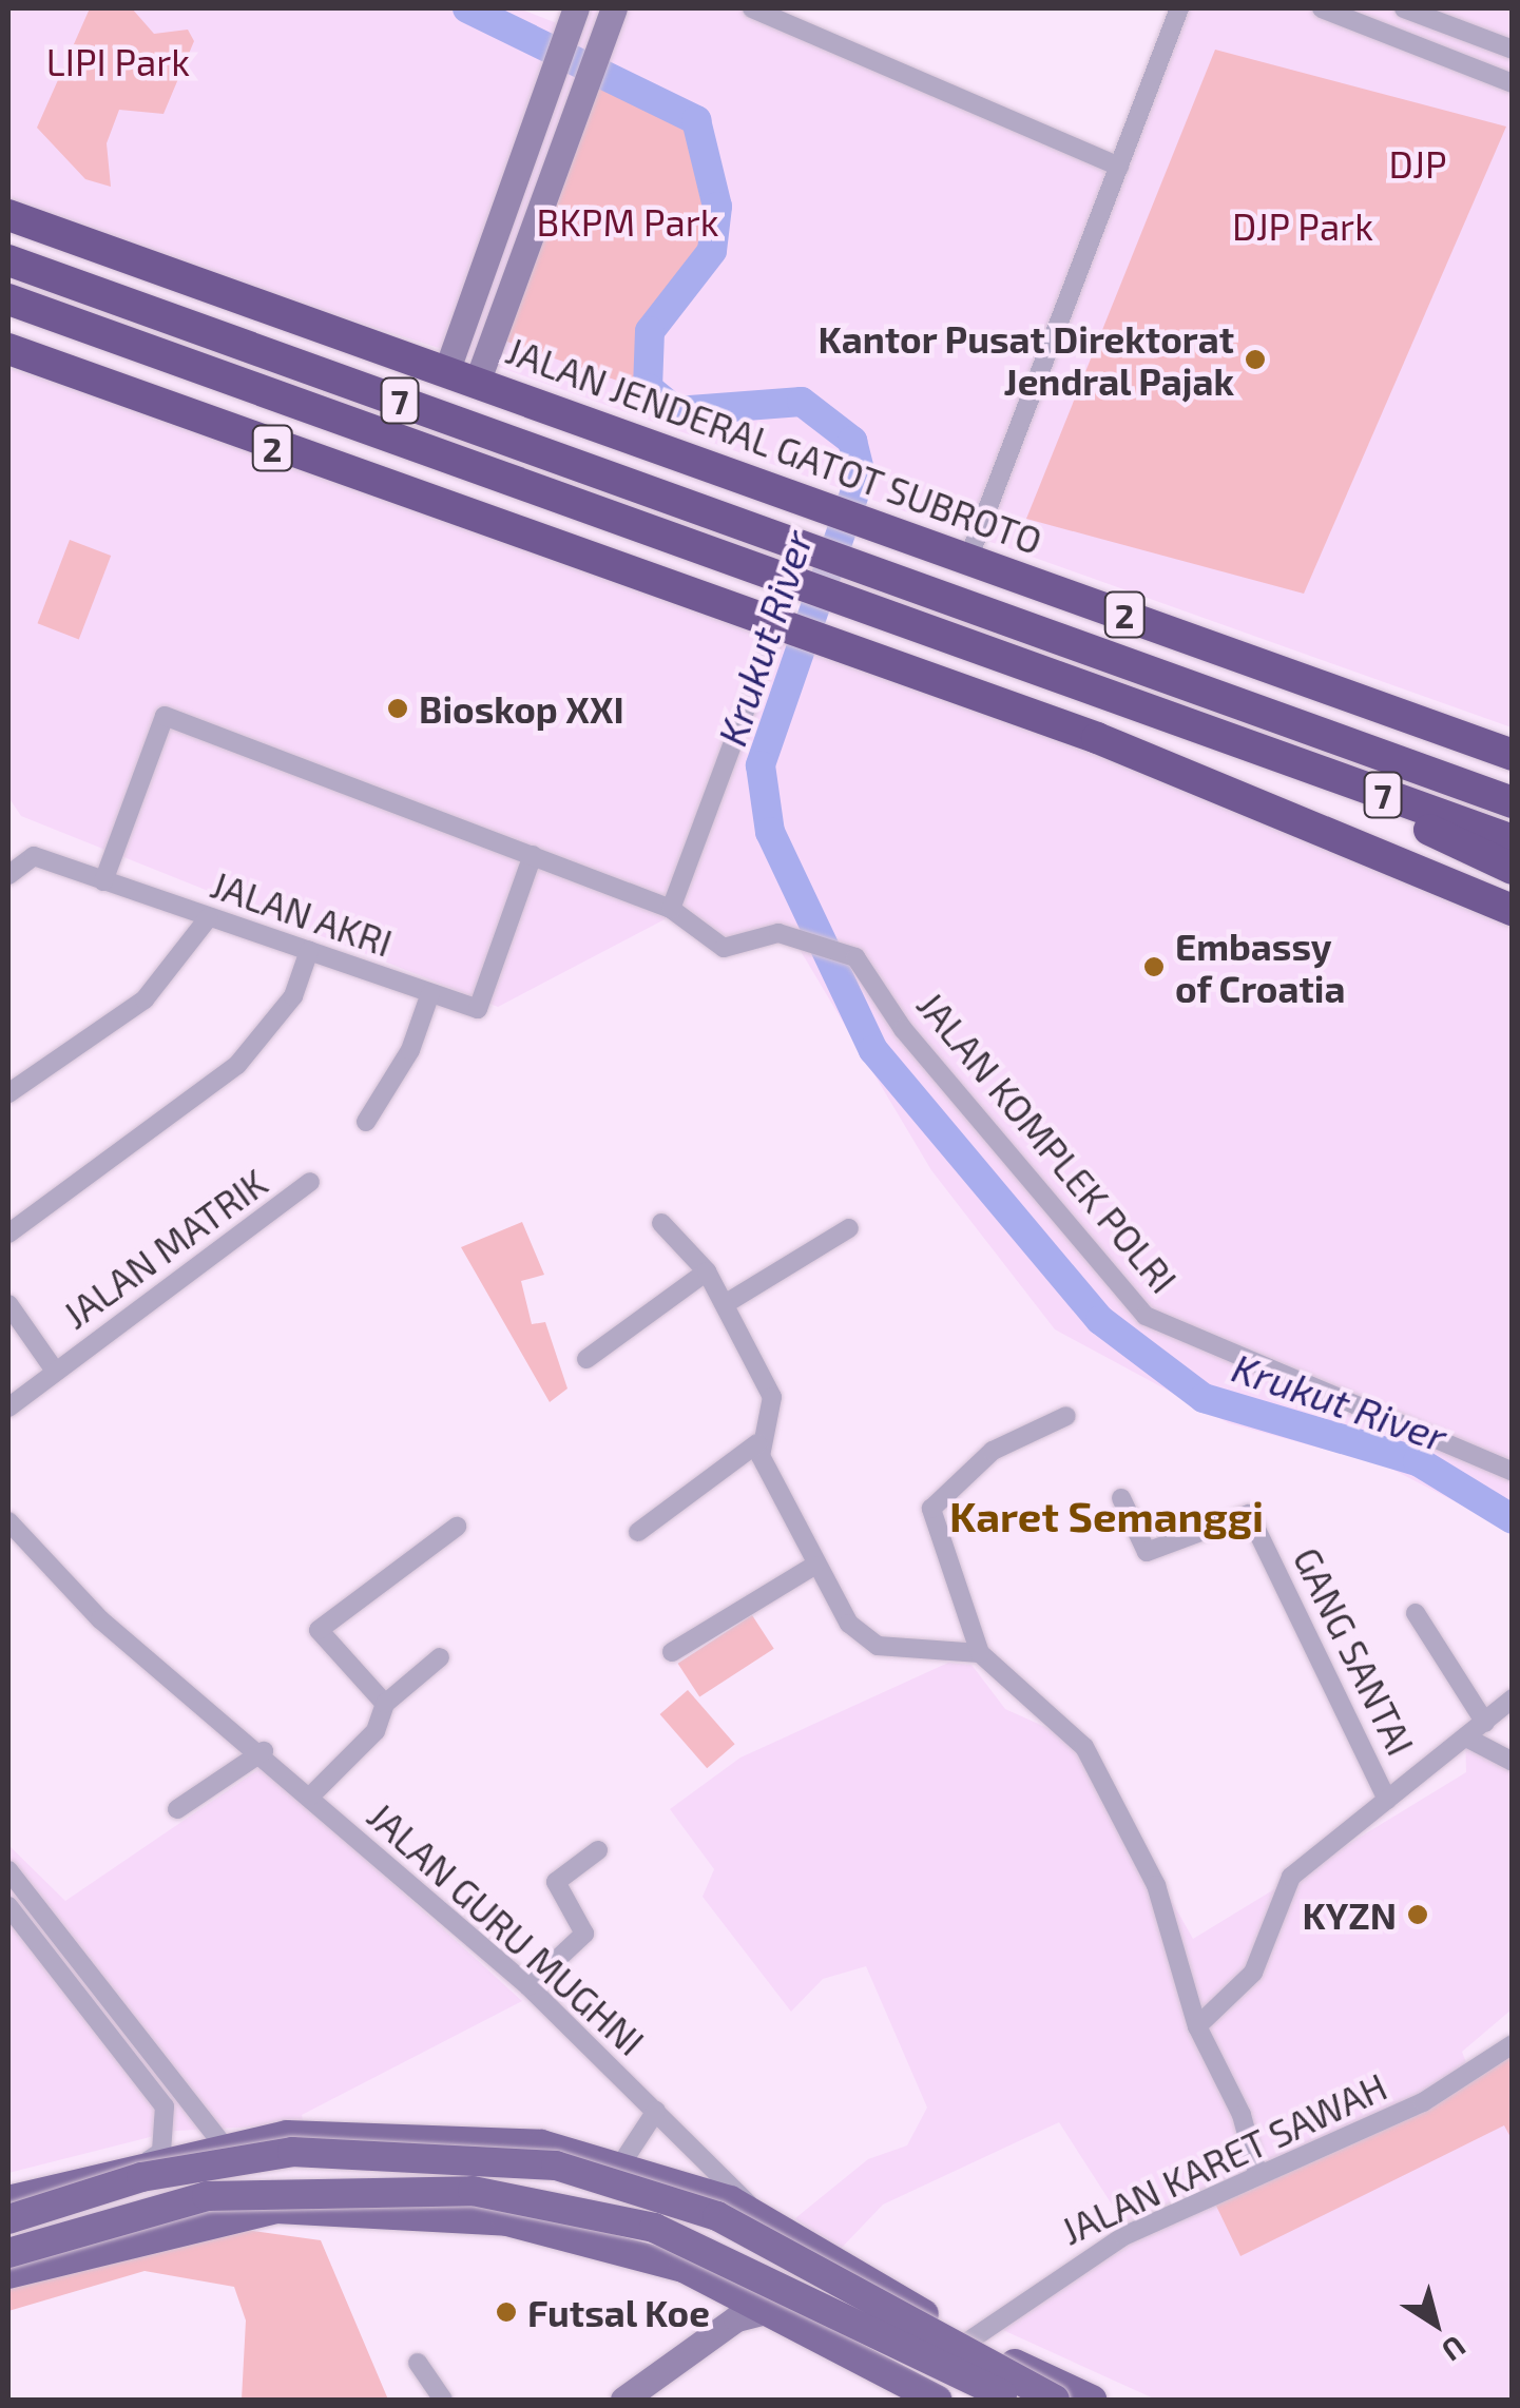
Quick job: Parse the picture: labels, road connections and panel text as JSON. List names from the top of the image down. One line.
{"streets":{"highway":["7","JALAN JENDERAL GATOT SUBROTO","2"],"street":["JALAN AKRI","JALAN KOMPLEK POLRI","JALAN MATRIK","GANG SANTAI","JALAN GURU MUGHNI","JALAN KARET SAWAH"]},"crossings":[["JALAN AKRI","JALAN KOMPLEK POLRI"]],"districts":["Karet Semanggi"],"water":["Krukut River"],"parks":["LIPI Park","DJP","BKPM Park","DJP Park"],"places":["Kantor Pusat Direktorat Jendral Pajak","Bioskop XXI","Embassy of Croatia","KYZN","Futsal Koe"],"north":"bottom right"}
